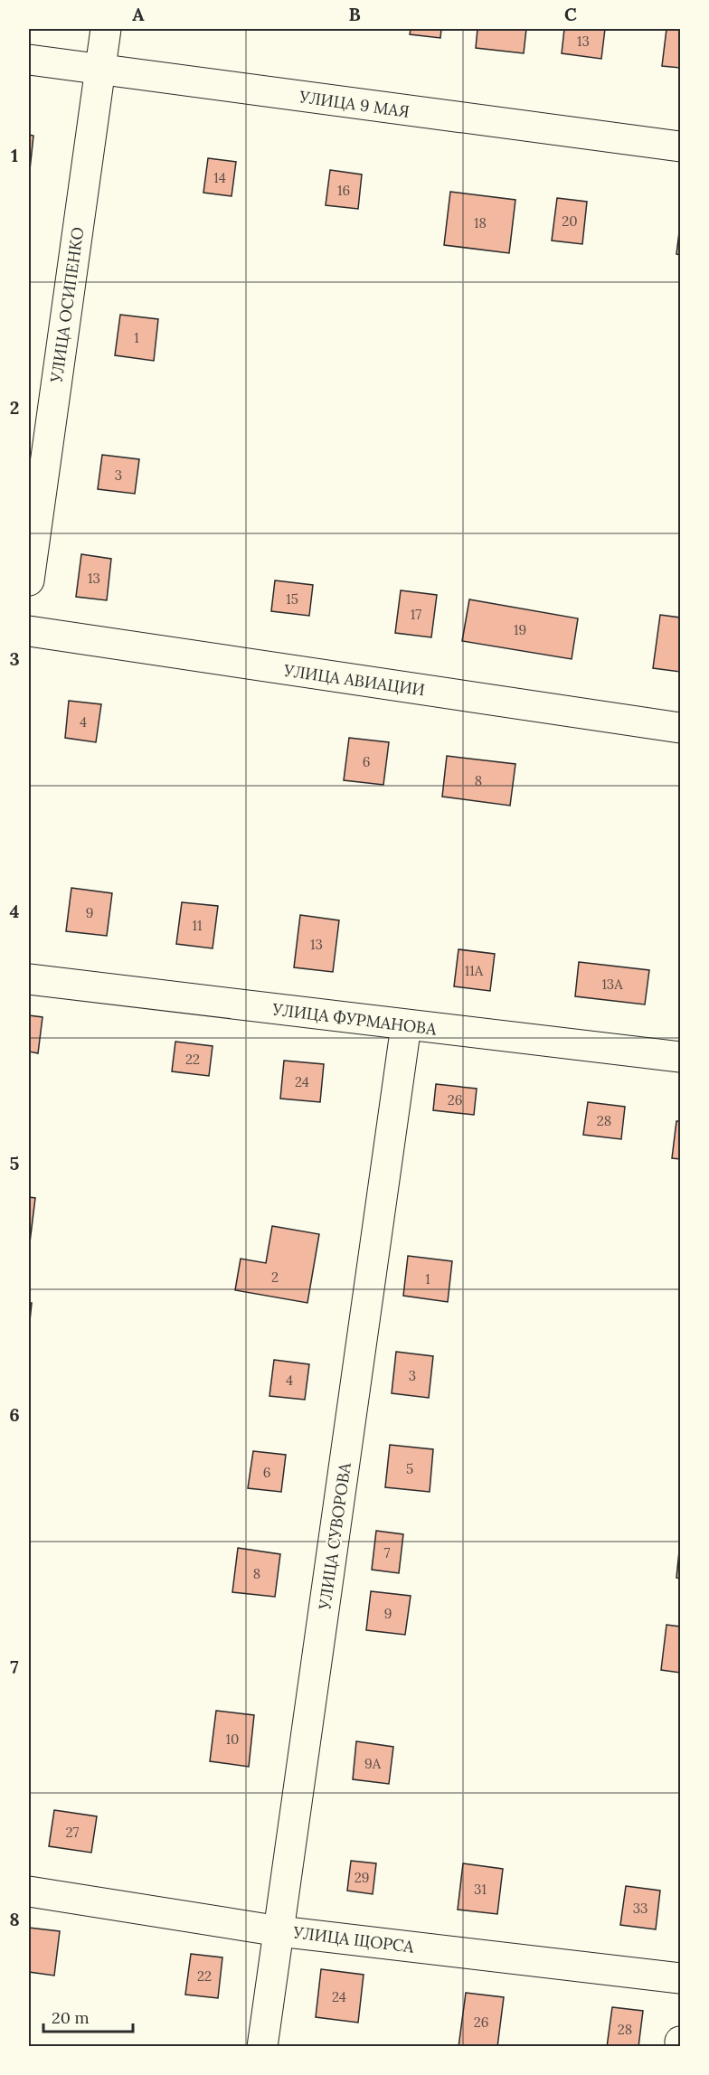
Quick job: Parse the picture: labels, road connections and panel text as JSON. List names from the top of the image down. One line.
{"streets":{"street":["УЛИЦА 9 МАЯ","УЛИЦА ОСИПЕНКО","УЛИЦА АВИАЦИИ","УЛИЦА ФУРМАНОВА","УЛИЦА СУВОРОВА","УЛИЦА ЩОРСА"]},"crossings":[["УЛИЦА 9 МАЯ","УЛИЦА ОСИПЕНКО"],["УЛИЦА ФУРМАНОВА","УЛИЦА СУВОРОВА"],["УЛИЦА СУВОРОВА","УЛИЦА ЩОРСА"]],"house_numbers":["13","14","16","20","18","1","3","13","15","17","19","4","6","8","9","11","13","11А","13А","22","24","26","28","2","1","3","4","5","6","7","8","9","10","9А","27","29","31","33","22","24","26","28"],"scale_bar":"20 m","grid":{"columns":["A","B","C"],"rows":["1","2","3","4","5","6","7","8"]}}
